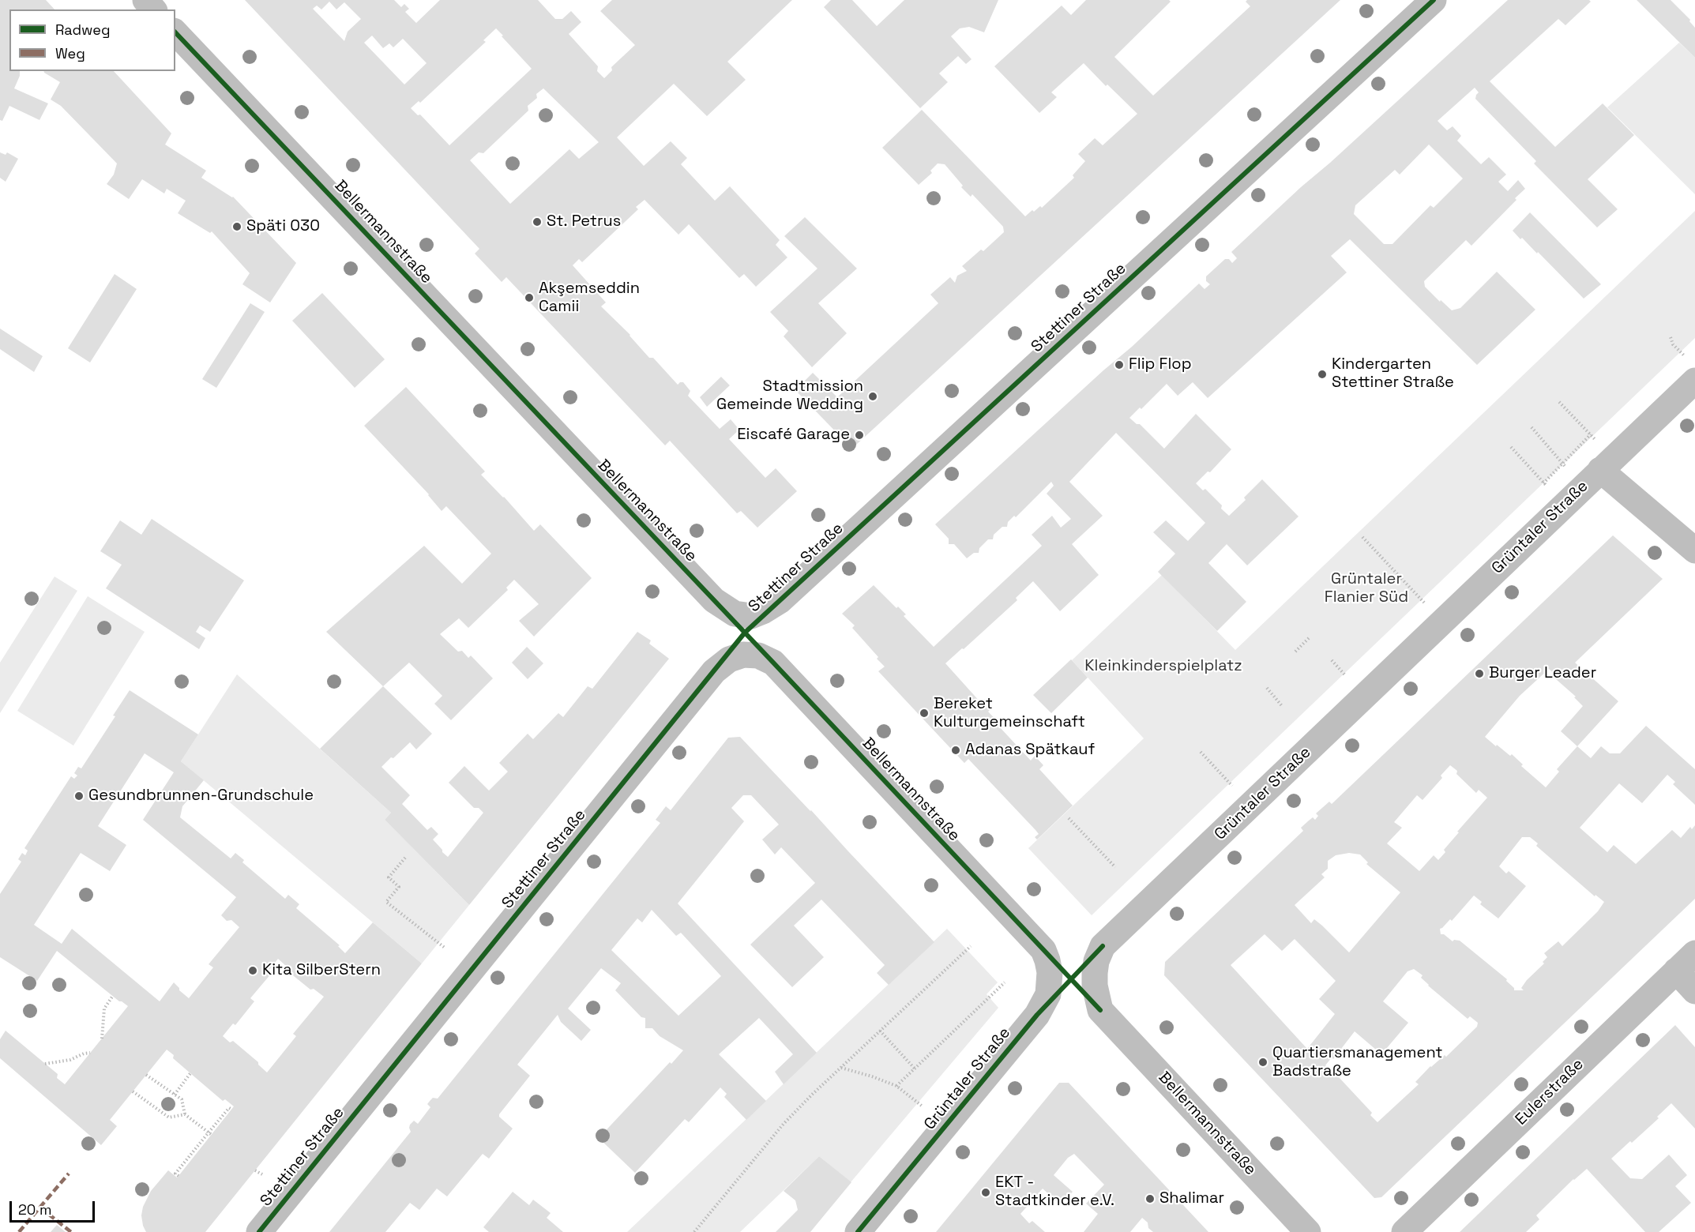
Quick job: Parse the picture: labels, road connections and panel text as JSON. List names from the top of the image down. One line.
{"streets":{"street":["Bellermannstraße","Stettiner Straße","Grüntaler Straße","Eulerstraße"]},"crossings":[["Bellermannstraße","Stettiner Straße"],["Bellermannstraße","Grüntaler Straße"]],"parks":["Grüntaler Flanier Süd","Kleinkinderspielplatz"],"places":["St. Petrus","Späti 030","Akşemseddin Camii","Flip Flop","Kindergarten Stettiner Straße","Stadtmission Gemeinde Wedding","Eiscafé Garage","Burger Leader","Bereket Kulturgemeinschaft","Adanas Spätkauf","Gesundbrunnen-Grundschule","Kita SilberStern","Quartiersmanagement Badstraße","EKT - Stadtkinder e.V.","Shalimar"],"legend":["Radweg","Weg"],"scale_bar":"20 m"}
